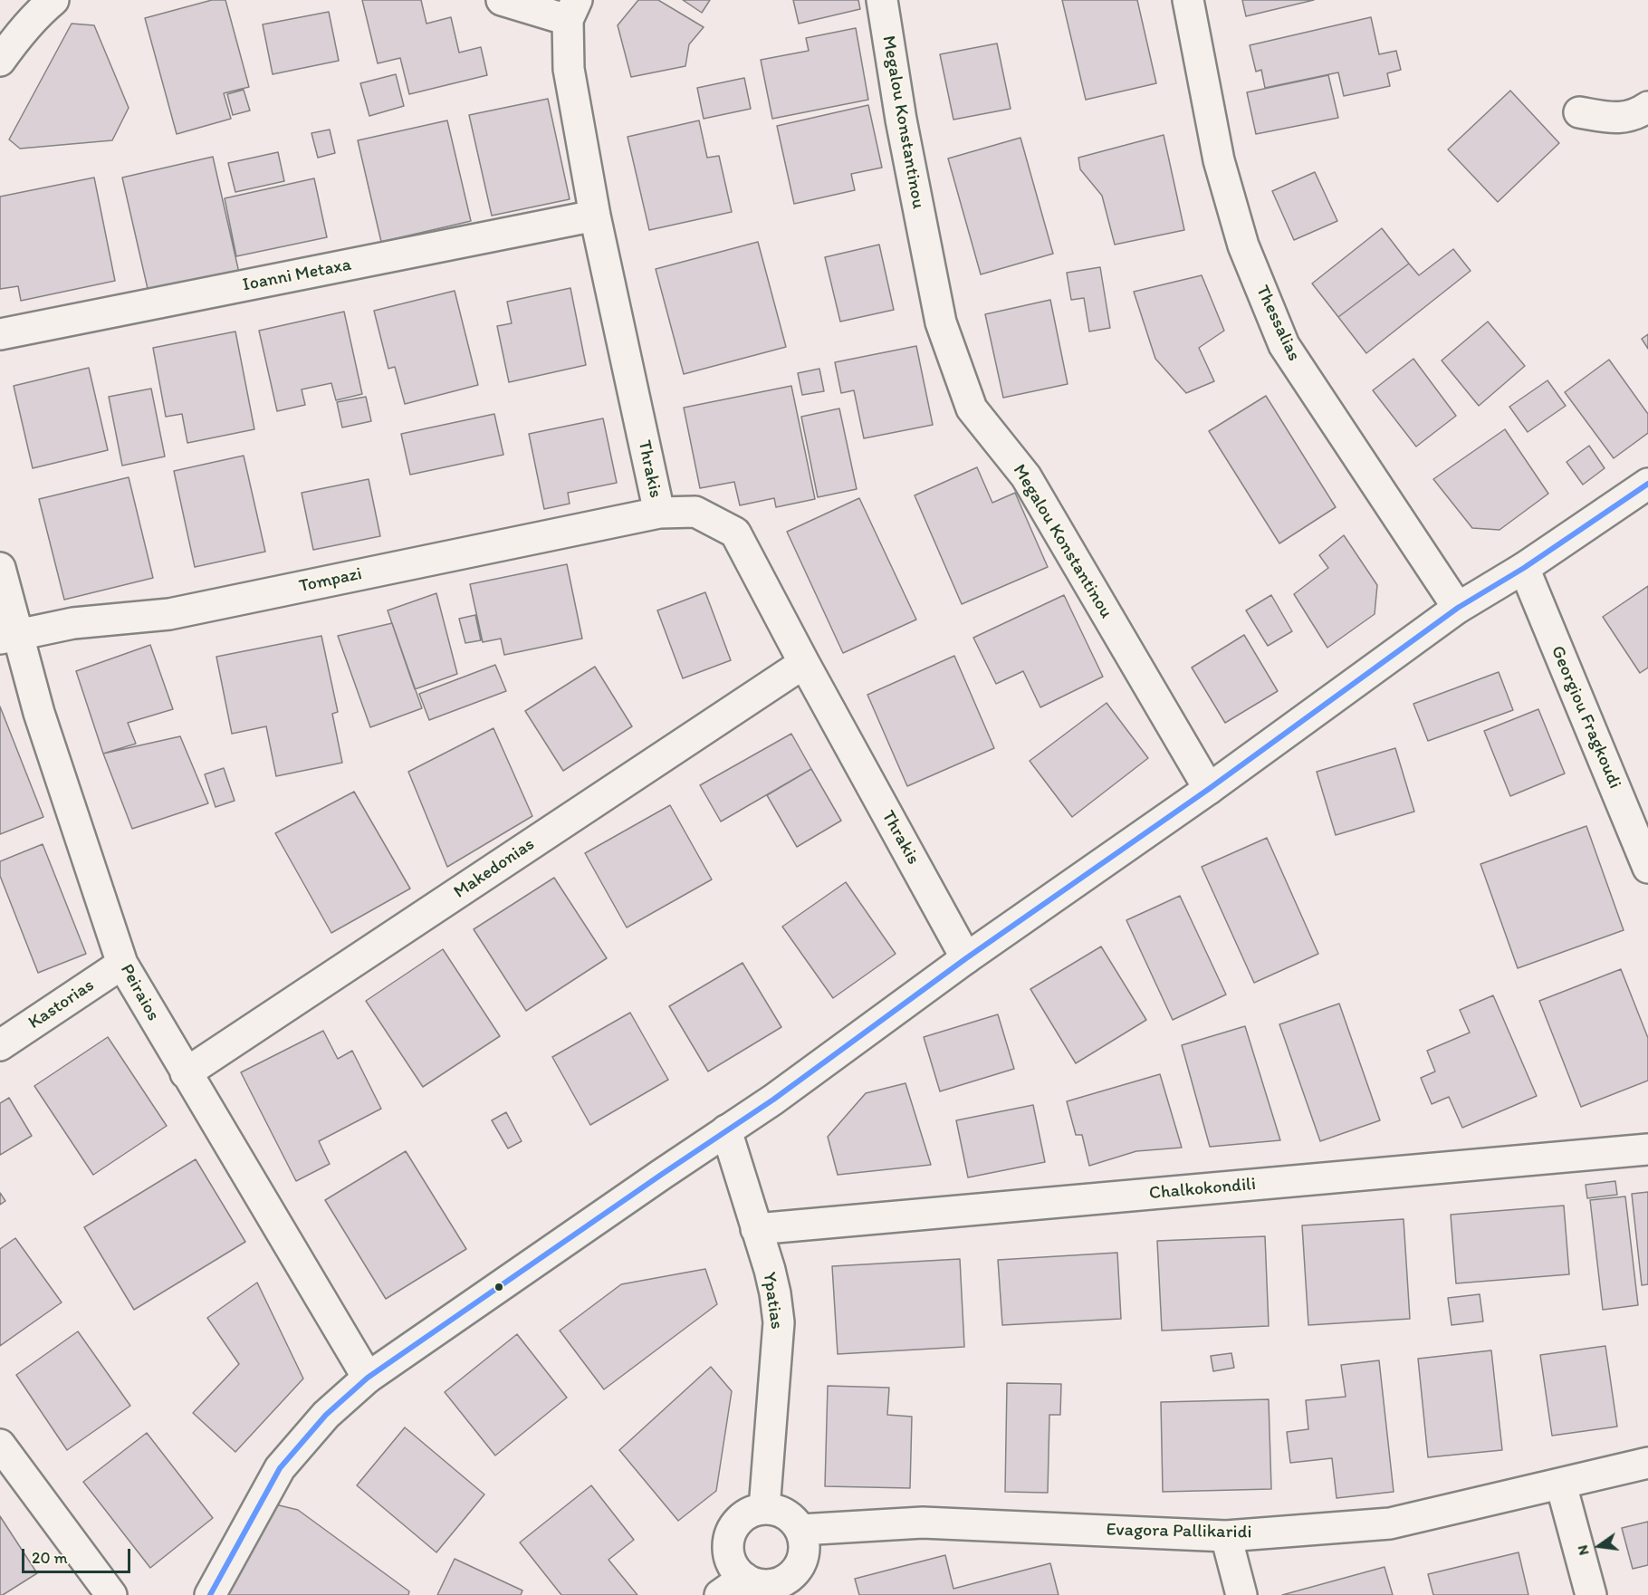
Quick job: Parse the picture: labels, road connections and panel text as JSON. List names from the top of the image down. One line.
{"streets":{"street":["Megalou Konstantinou","Ioanni Metaxa","Thessalias","Thrakis","Tompazi","Georgiou Fragkoudi","Makedonias","Peiraios","Kastorias","Chalkokondili","Ypatias","Evagora Pallikaridi"]},"crossings":[["Ioanni Metaxa","Thrakis"],["Thrakis","Tompazi"],["Thrakis","Makedonias"],["Tompazi","Peiraios"],["Makedonias","Peiraios"],["Peiraios","Kastorias"],["Chalkokondili","Ypatias"],["Ypatias","Evagora Pallikaridi"]],"scale_bar":"20 m","north":"left"}
